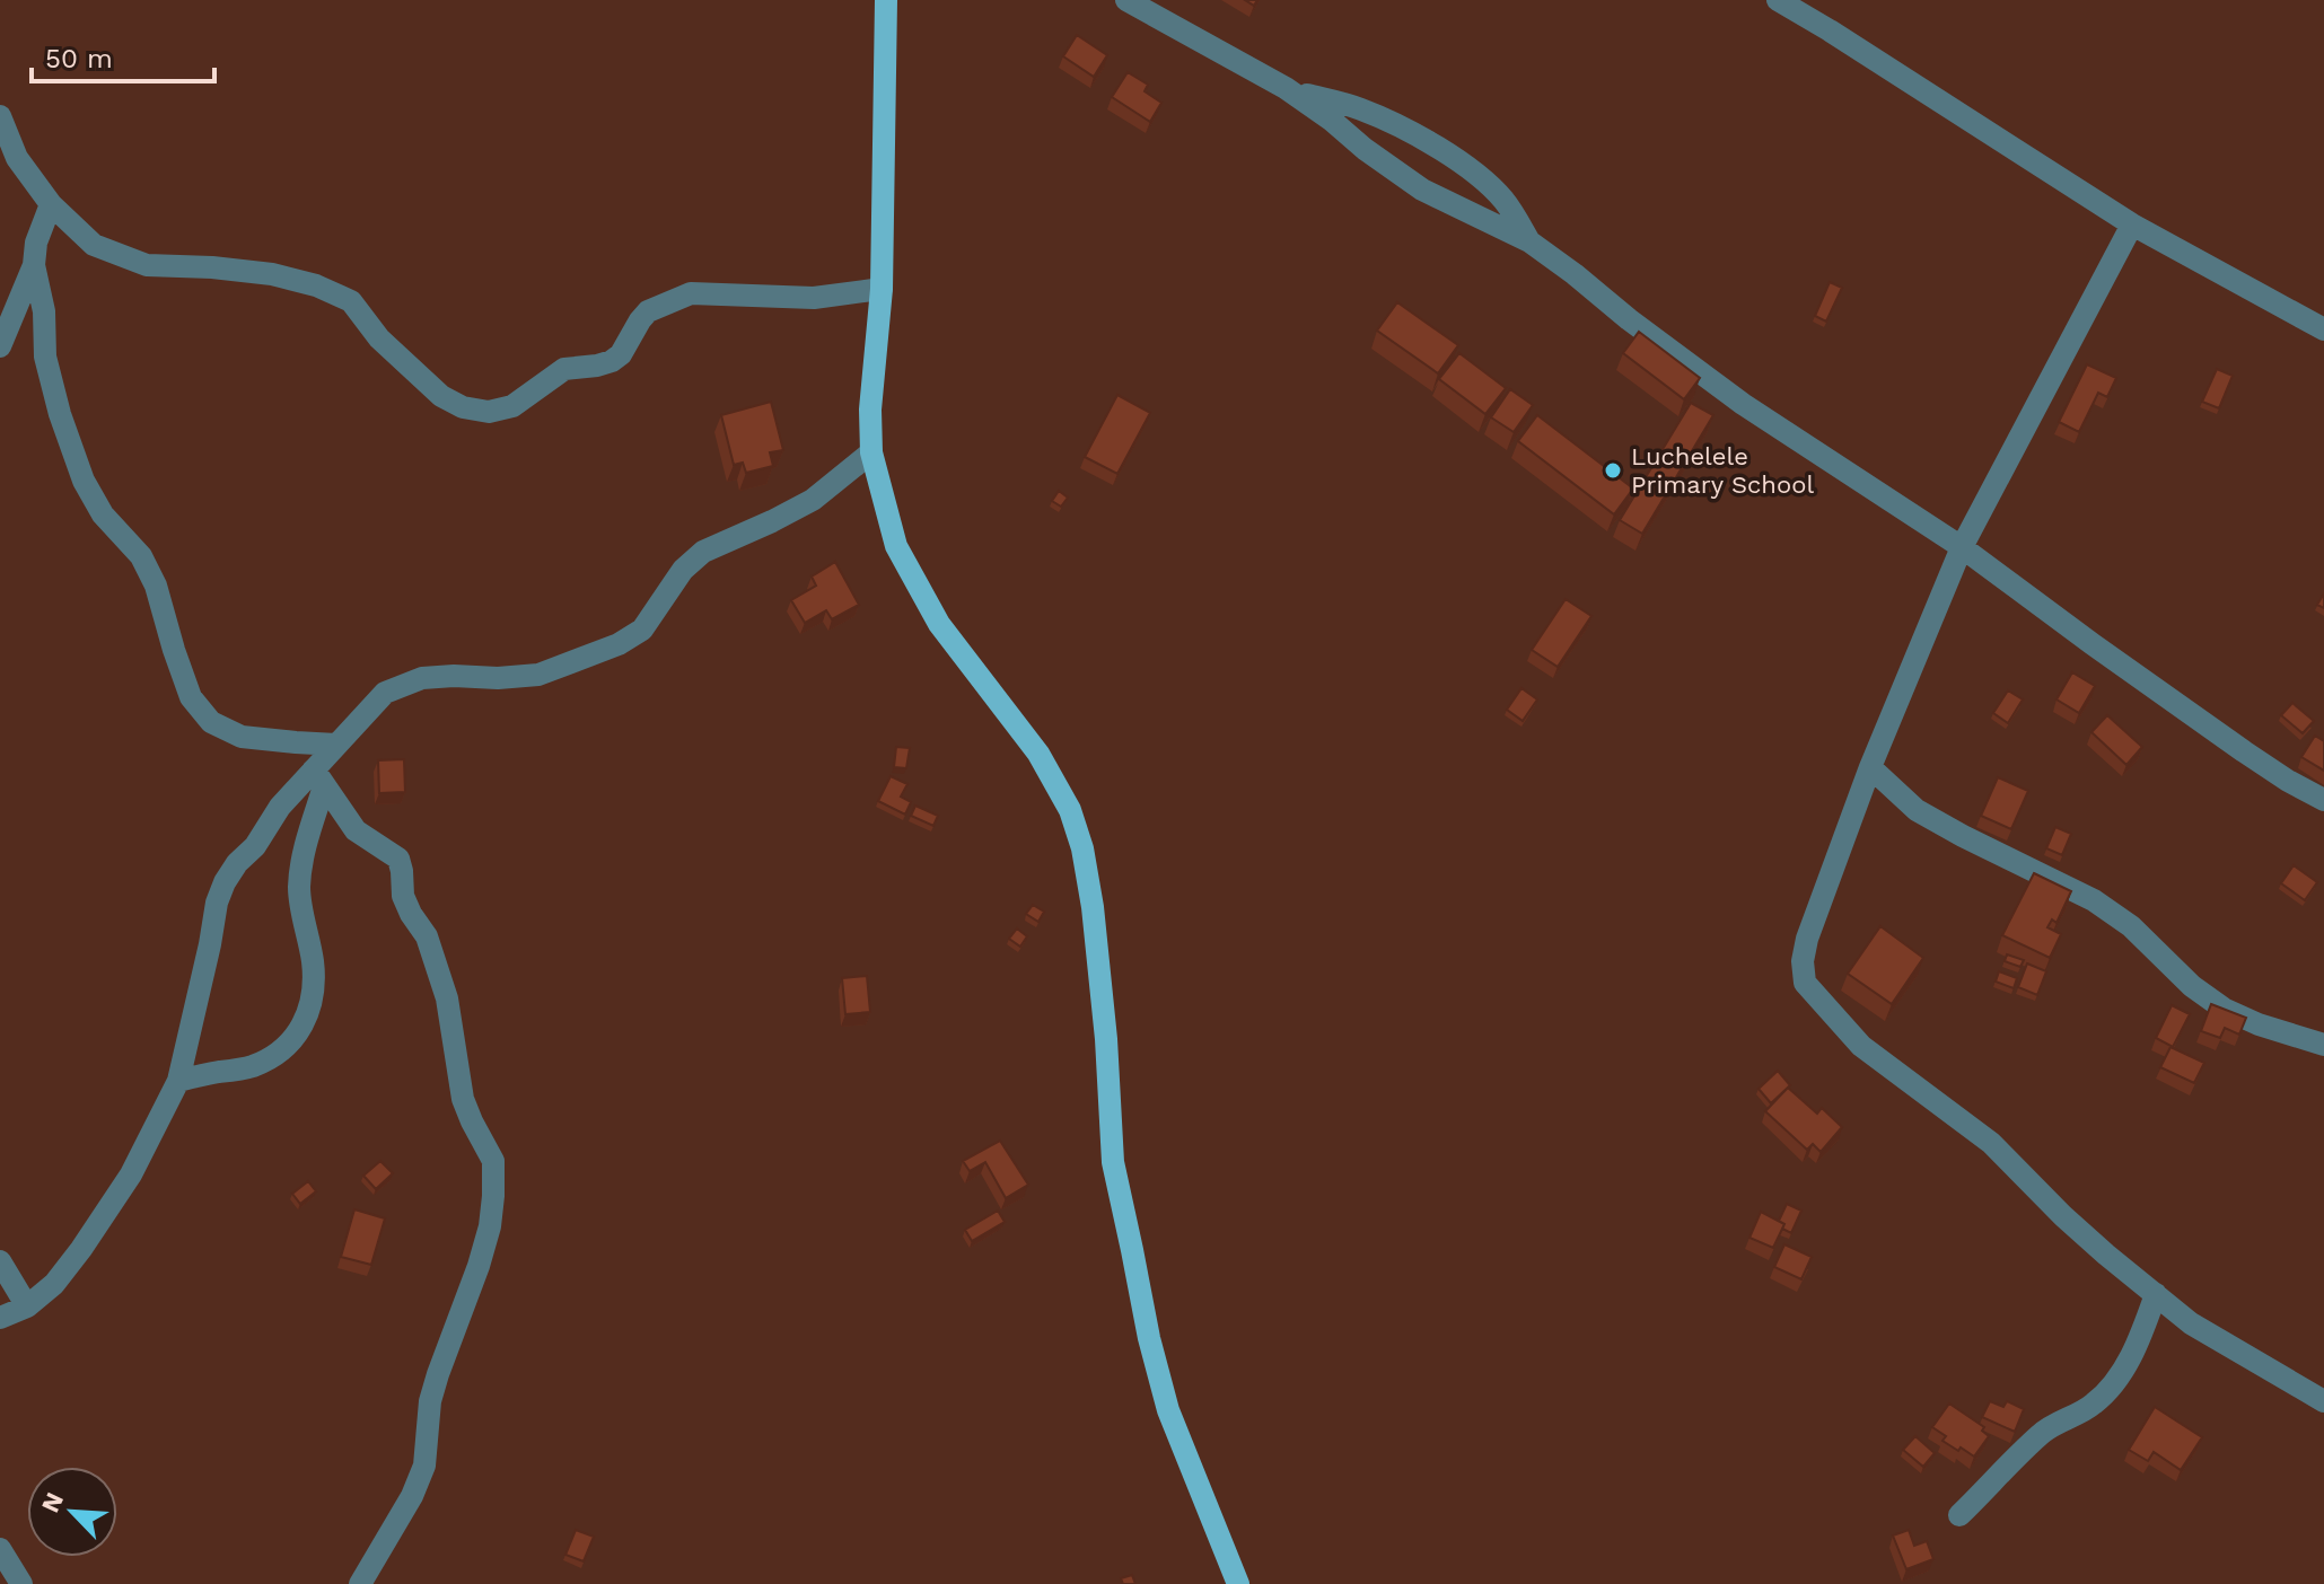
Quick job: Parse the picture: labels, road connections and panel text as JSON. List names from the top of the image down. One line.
{"places":["Luchelele Primary School"],"scale_bar":"50 m","north":"top left"}
